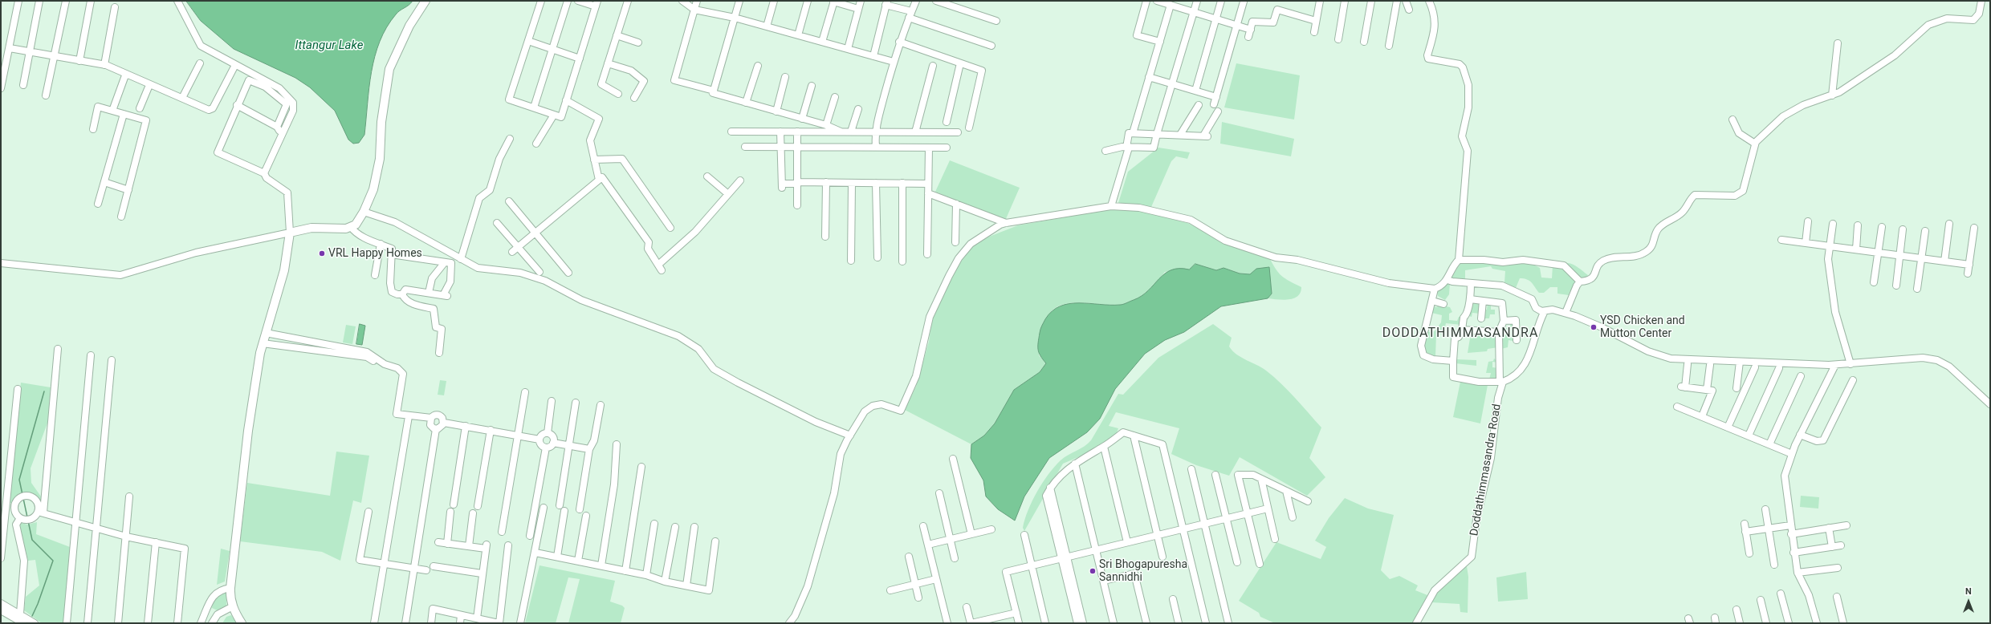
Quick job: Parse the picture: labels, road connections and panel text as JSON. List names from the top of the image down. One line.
{"streets":{"street":["Doddathimmasandra Road"]},"districts":["DODDATHIMMASANDRA"],"water":["Ittangur Lake"],"places":["VRL Happy Homes","YSD Chicken and Mutton Center","Sri Bhogapuresha Sannidhi"],"north":"top"}
